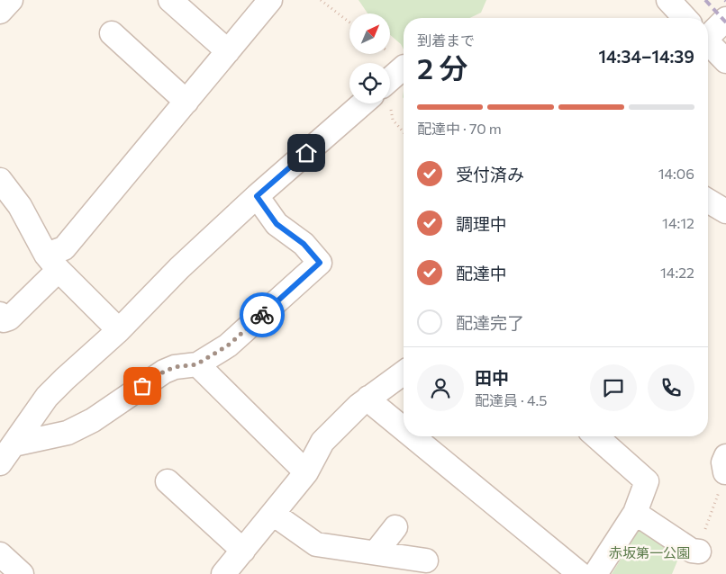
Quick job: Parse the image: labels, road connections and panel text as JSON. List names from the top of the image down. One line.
{"parks":["赤坂第一公園"],"north":"top right","page":{"heading":["2 分","到着まで","14:34–14:39"],"panel":["田中","配達員 · 4.5"],"bar":"配達中 · 70 m","list":[["受付済み","14:06"],["調理中","14:12"],["配達中","14:22"],"配達完了"]}}
